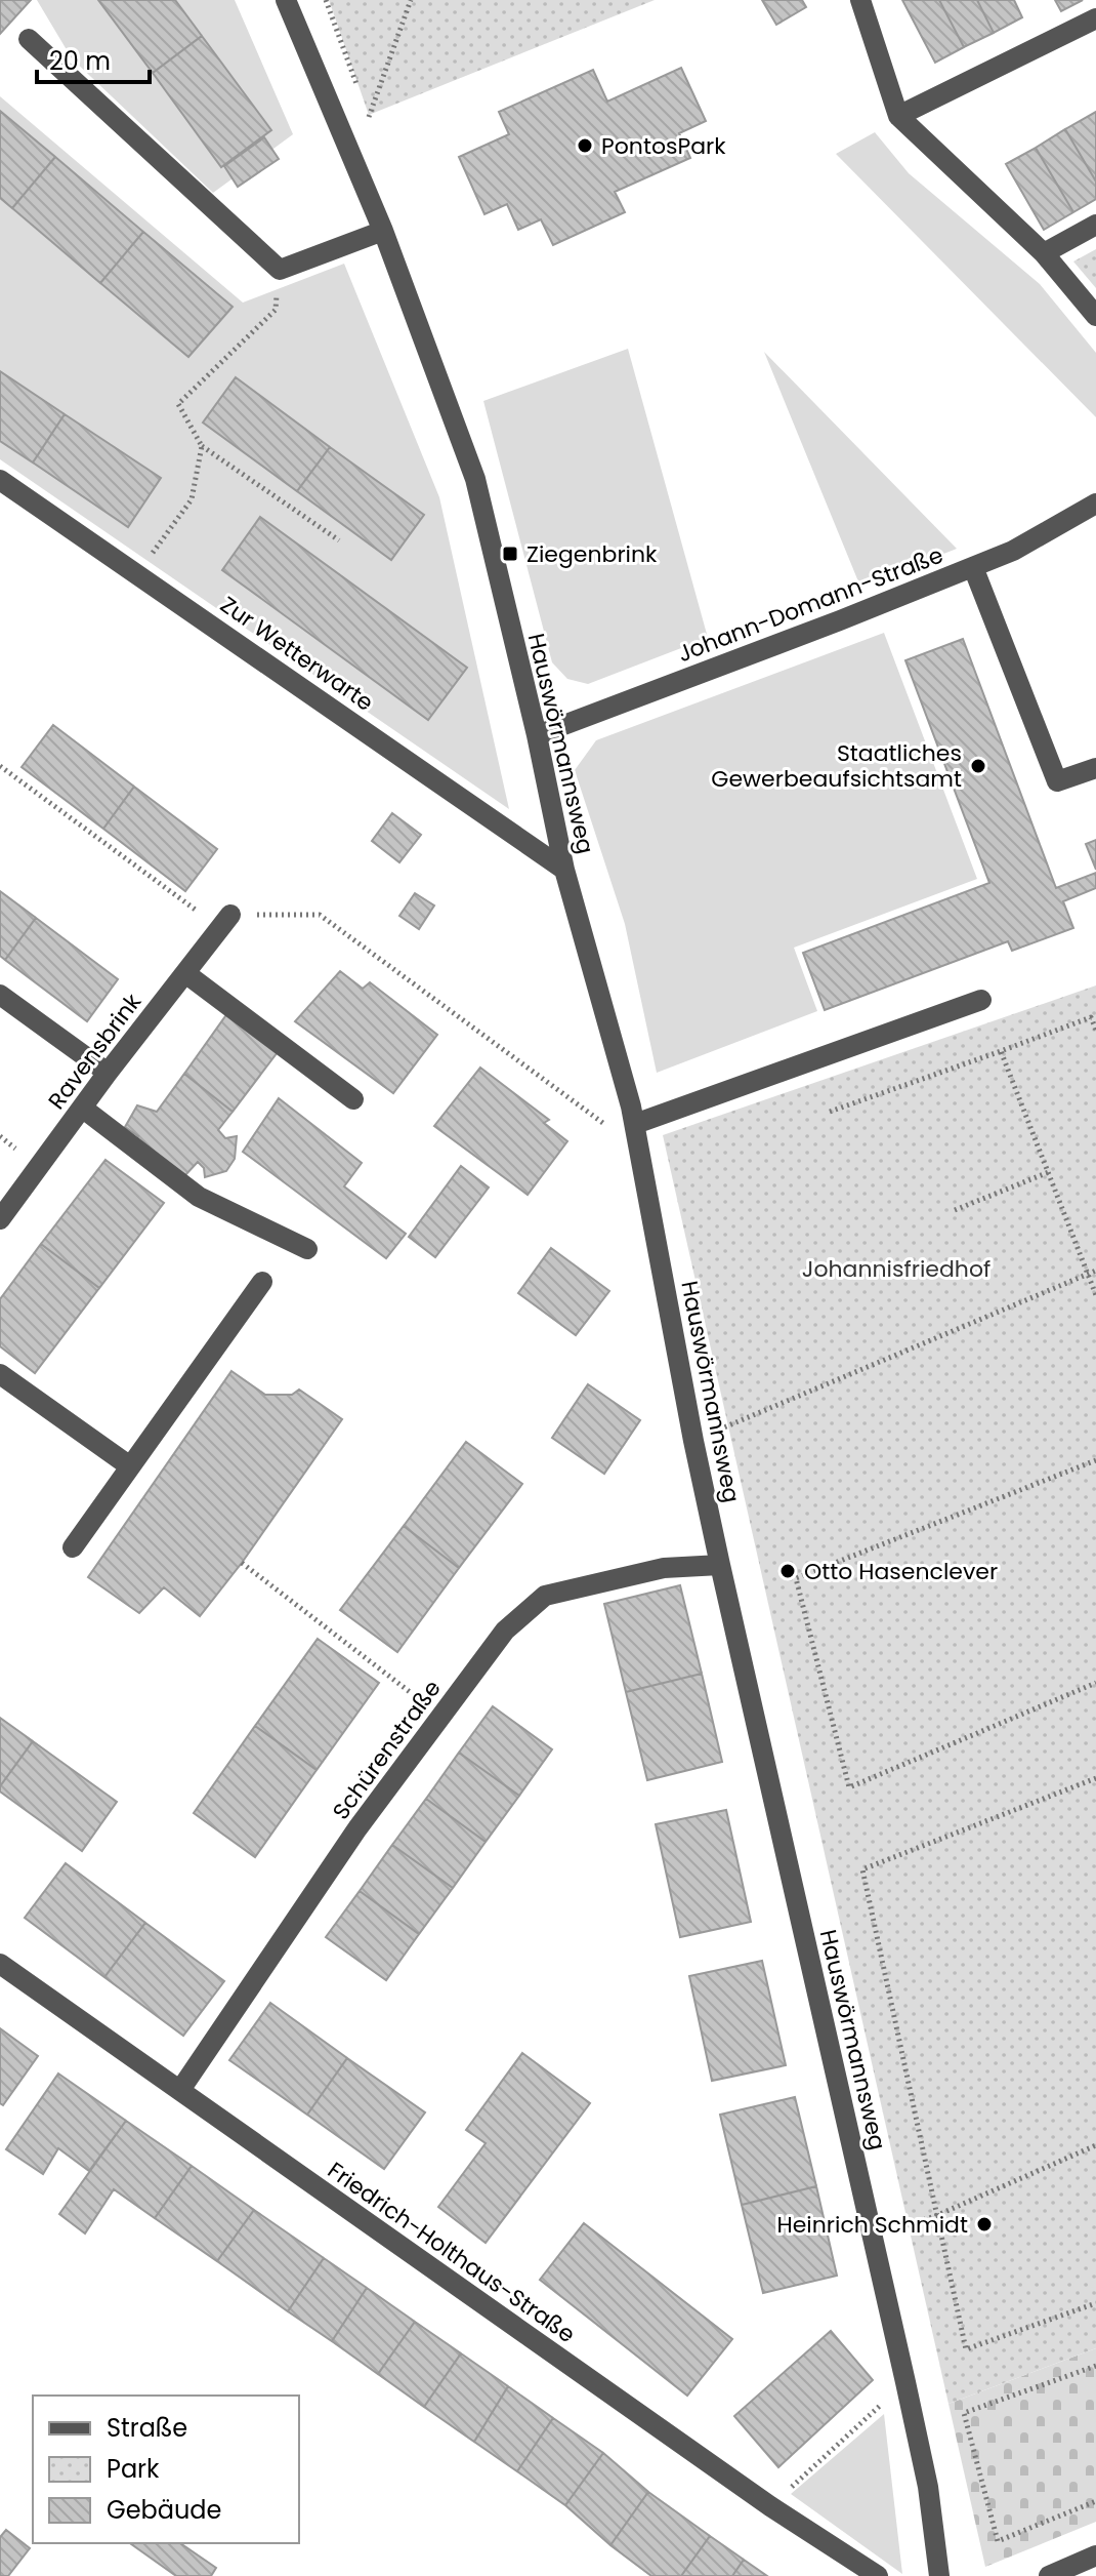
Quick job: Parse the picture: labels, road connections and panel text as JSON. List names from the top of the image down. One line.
{"streets":{"street":["Johann-Domann-Straße","Zur Wetterwarte","Hauswörmannsweg","Ravensbrink","Schürenstraße","Friedrich-Holthaus-Straße"]},"crossings":[["Johann-Domann-Straße","Hauswörmannsweg"],["Zur Wetterwarte","Hauswörmannsweg"],["Hauswörmannsweg","Schürenstraße"],["Schürenstraße","Friedrich-Holthaus-Straße"]],"parks":["Johannisfriedhof"],"places":{"other":["PontosPark","Staatliches Gewerbeaufsichtsamt","Otto Hasenclever","Heinrich Schmidt"],"transit":["Ziegenbrink"]},"legend":["Straße","Park","Gebäude"],"scale_bar":"20 m"}
